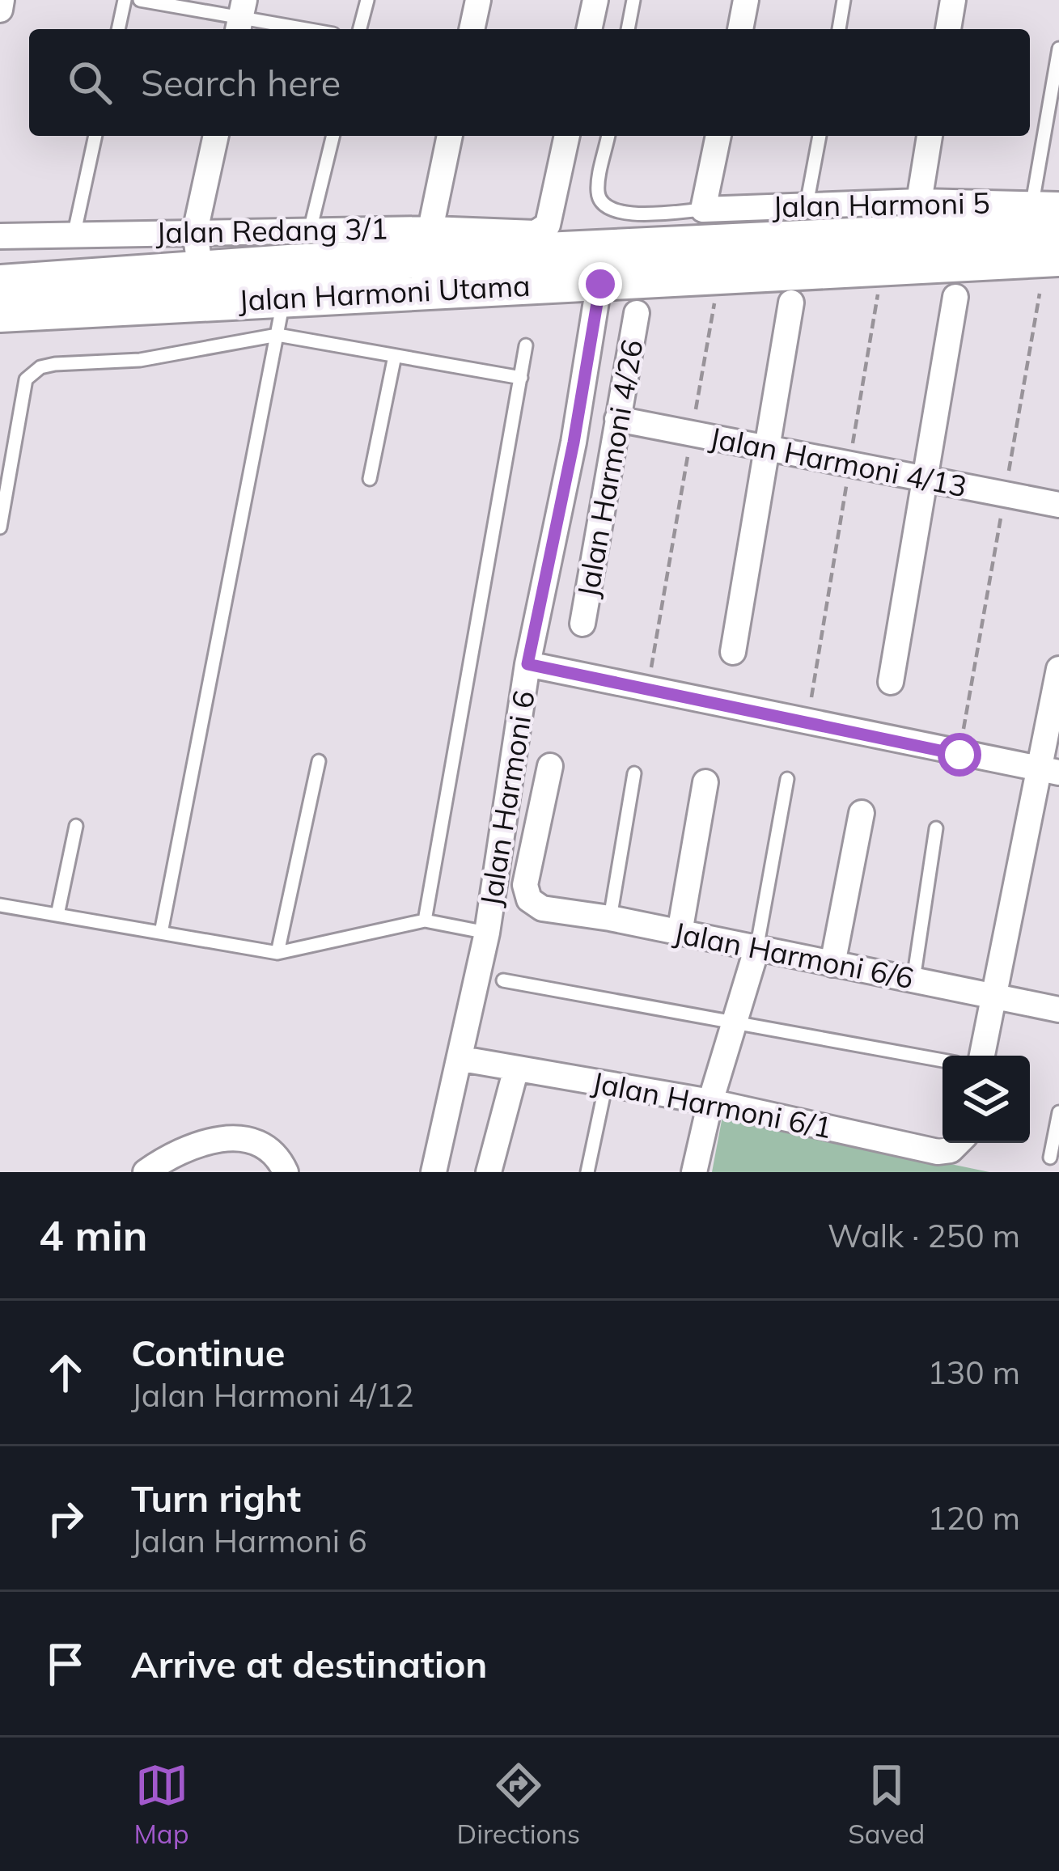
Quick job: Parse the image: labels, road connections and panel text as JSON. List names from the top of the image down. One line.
{"streets":{"main road":["Jalan Harmoni Utama"],"street":["Jalan Harmoni 5","Jalan Redang 3/1","Jalan Harmoni 4/13","Jalan Harmoni 4/26","Jalan Harmoni 6","Jalan Harmoni 6/6","Jalan Harmoni 6/1"]},"crossings":[["Jalan Harmoni 5","Jalan Harmoni Utama"],["Jalan Redang 3/1","Jalan Harmoni Utama"],["Jalan Harmoni Utama","Jalan Harmoni 6"],["Jalan Harmoni 4/13","Jalan Harmoni 4/26"],["Jalan Harmoni 6","Jalan Harmoni 6/1"]],"page":{"search":"Search here","heading":["4 min","Walk · 250 m"],"list":[["Continue","Jalan Harmoni 4/12","130 m"],["Turn right","Jalan Harmoni 6","120 m"],"Arrive at destination"],"nav":["Map","Directions","Saved"]}}
